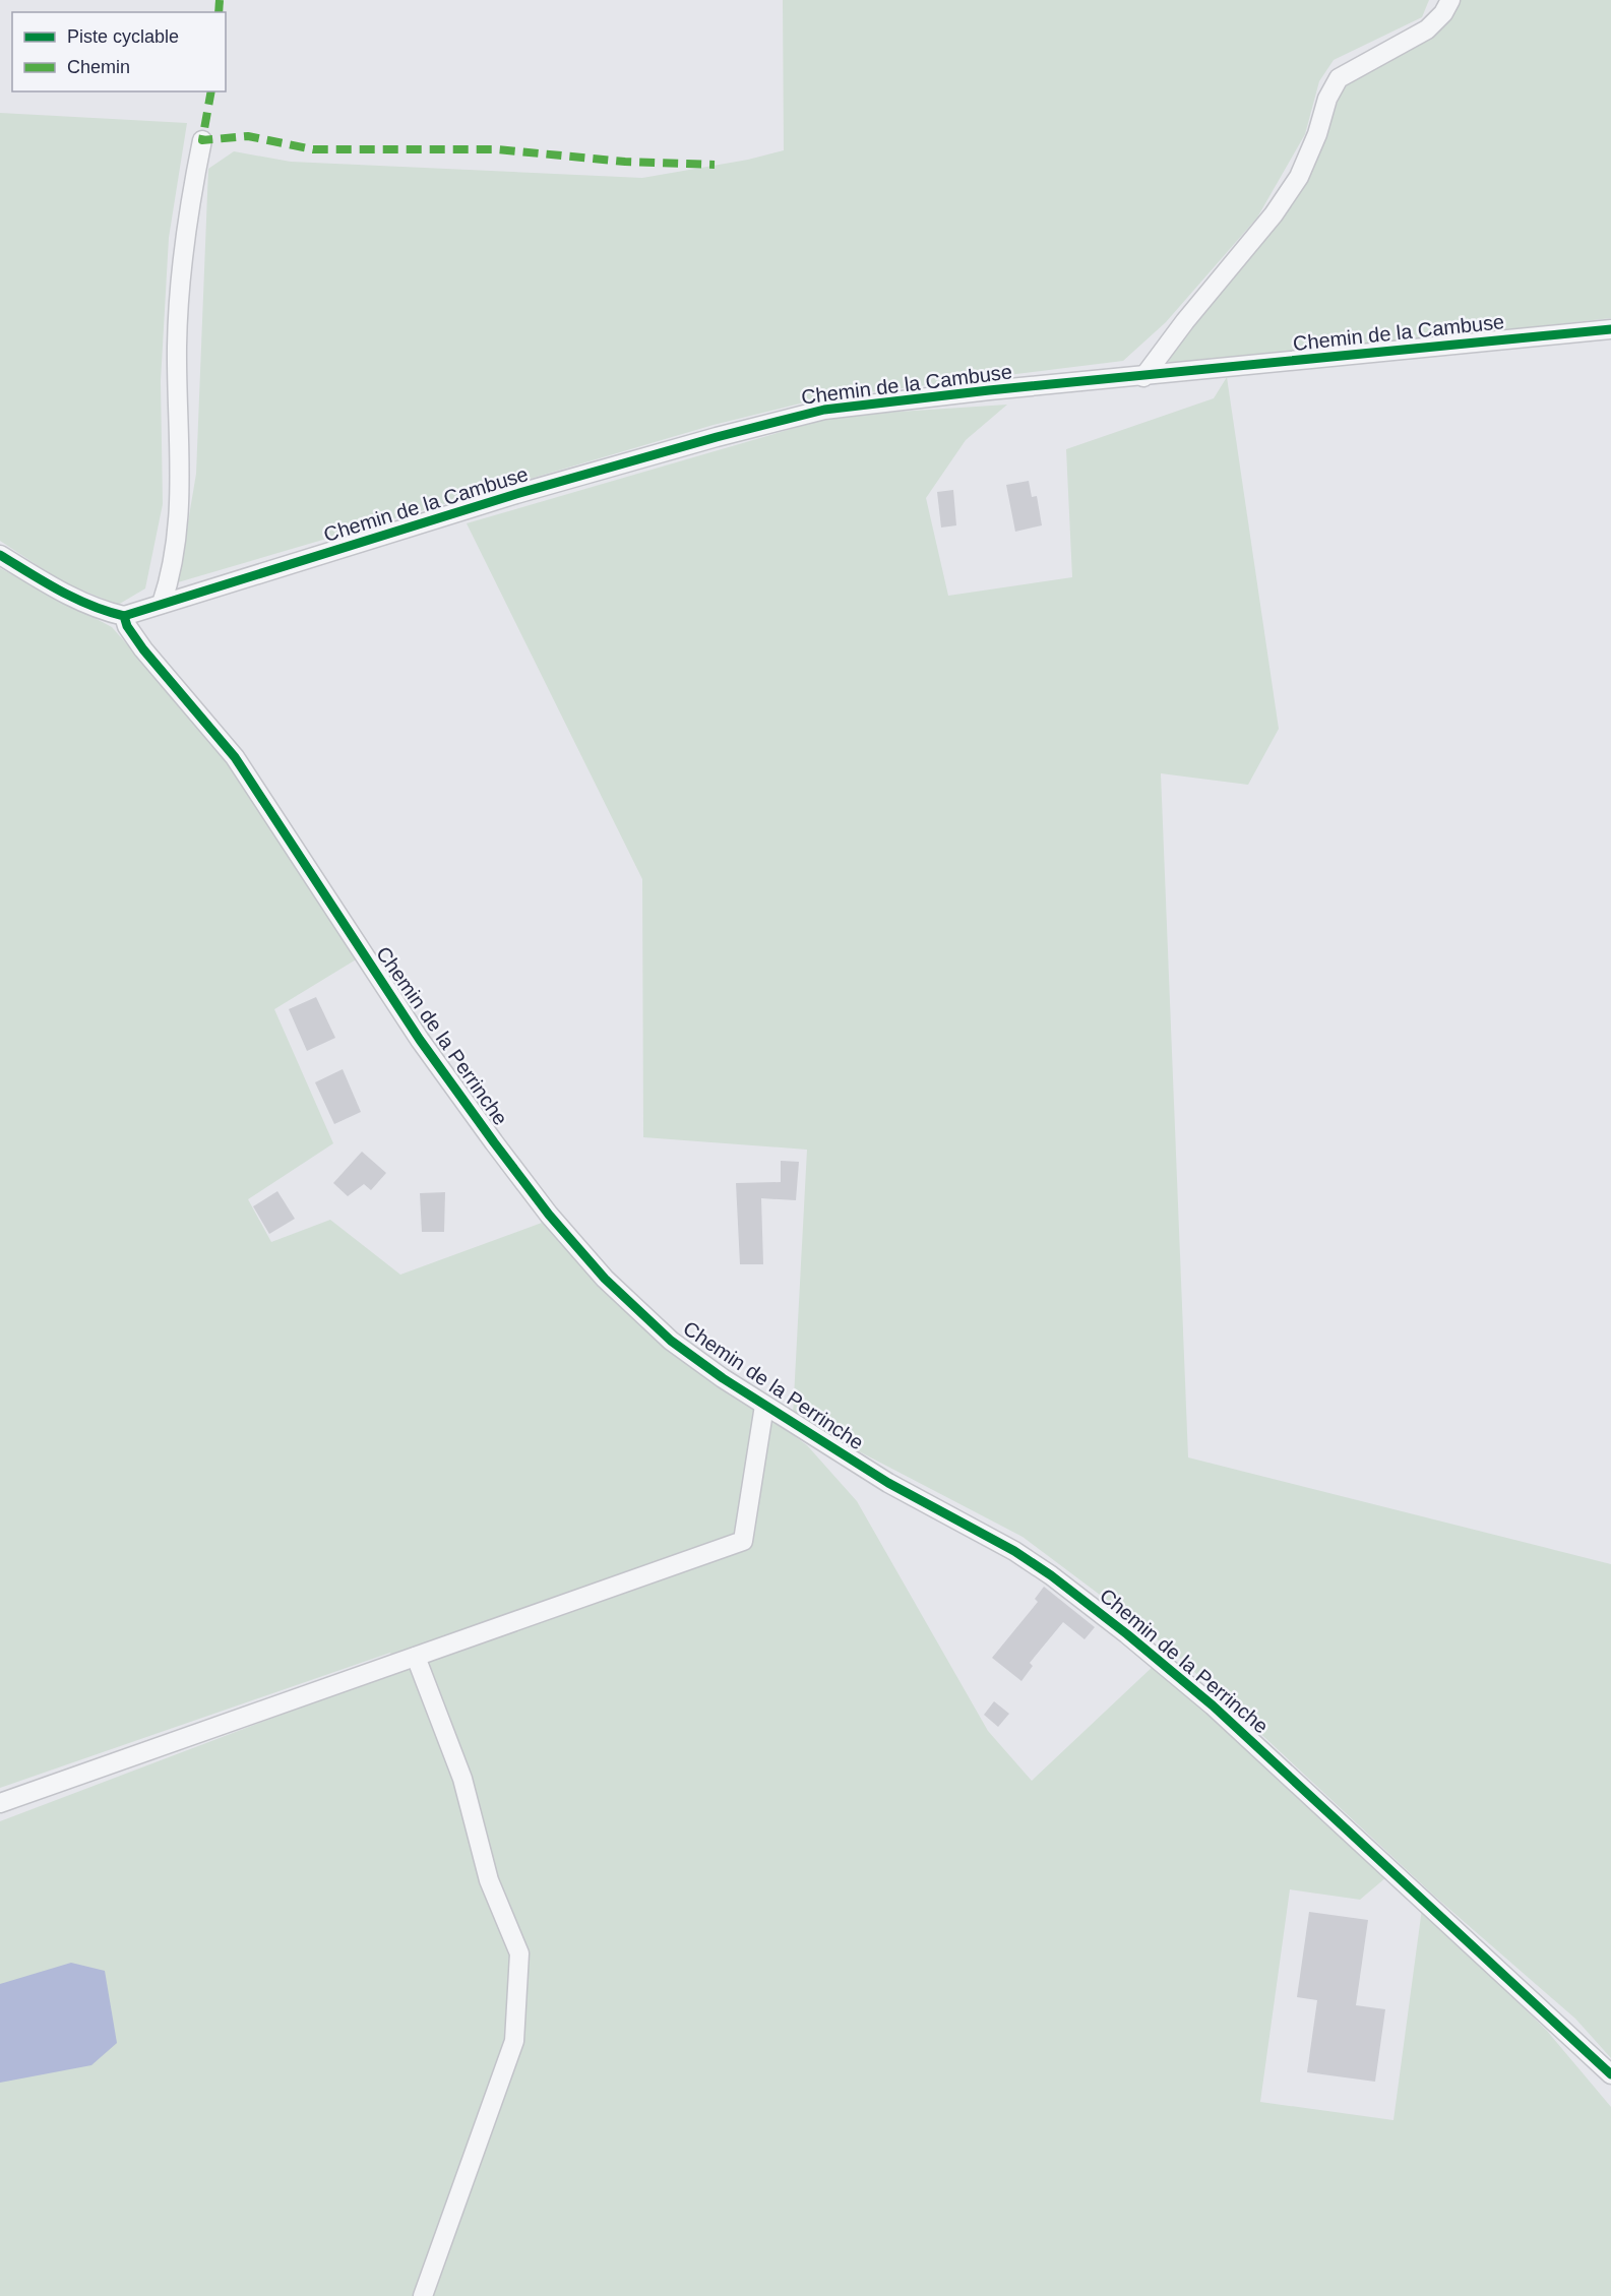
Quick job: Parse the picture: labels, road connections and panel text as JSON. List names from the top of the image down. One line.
{"streets":{"street":["Chemin de la Cambuse","Chemin de la Perrinche"]},"crossings":[["Chemin de la Cambuse","Chemin de la Perrinche"]],"legend":["Piste cyclable","Chemin"]}
